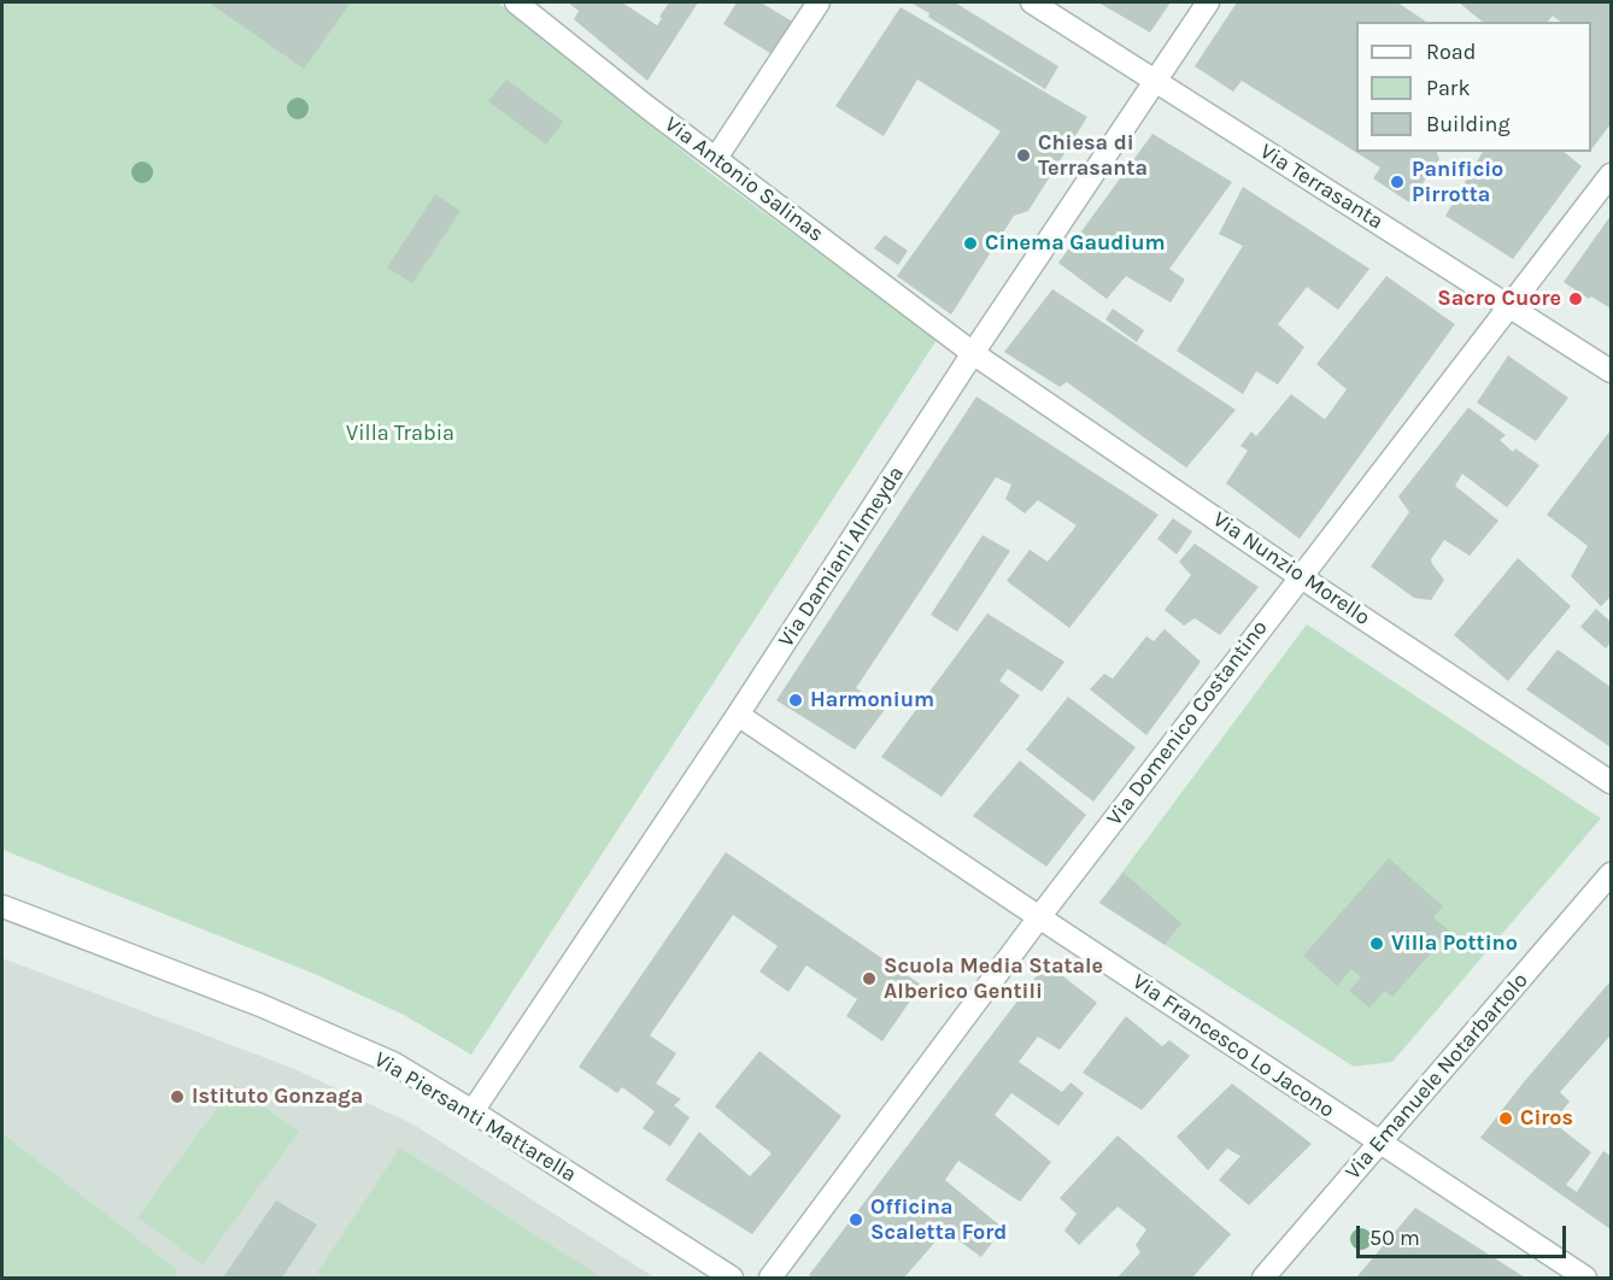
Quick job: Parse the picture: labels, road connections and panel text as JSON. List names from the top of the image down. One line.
{"streets":{"street":["Via Antonio Salinas","Via Terrasanta","Via Damiani Almeyda","Via Nunzio Morello","Via Domenico Costantino","Via Francesco Lo Jacono","Via Emanuele Notarbartolo","Via Piersanti Mattarella"]},"crossings":[["Via Antonio Salinas","Via Damiani Almeyda"],["Via Antonio Salinas","Via Nunzio Morello"],["Via Terrasanta","Via Damiani Almeyda"],["Via Terrasanta","Via Domenico Costantino"],["Via Damiani Almeyda","Via Nunzio Morello"],["Via Damiani Almeyda","Via Francesco Lo Jacono"],["Via Damiani Almeyda","Via Piersanti Mattarella"],["Via Nunzio Morello","Via Domenico Costantino"],["Via Domenico Costantino","Via Francesco Lo Jacono"],["Via Francesco Lo Jacono","Via Emanuele Notarbartolo"]],"parks":["Villa Trabia"],"places":["Chiesa di Terrasanta","Panificio Pirrotta","Cinema Gaudium","Sacro Cuore","Harmonium","Villa Pottino","Scuola Media Statale Alberico Gentili","Istituto Gonzaga","Ciros","Officina Scaletta Ford"],"legend":["Road","Park","Building"],"scale_bar":"50 m"}
